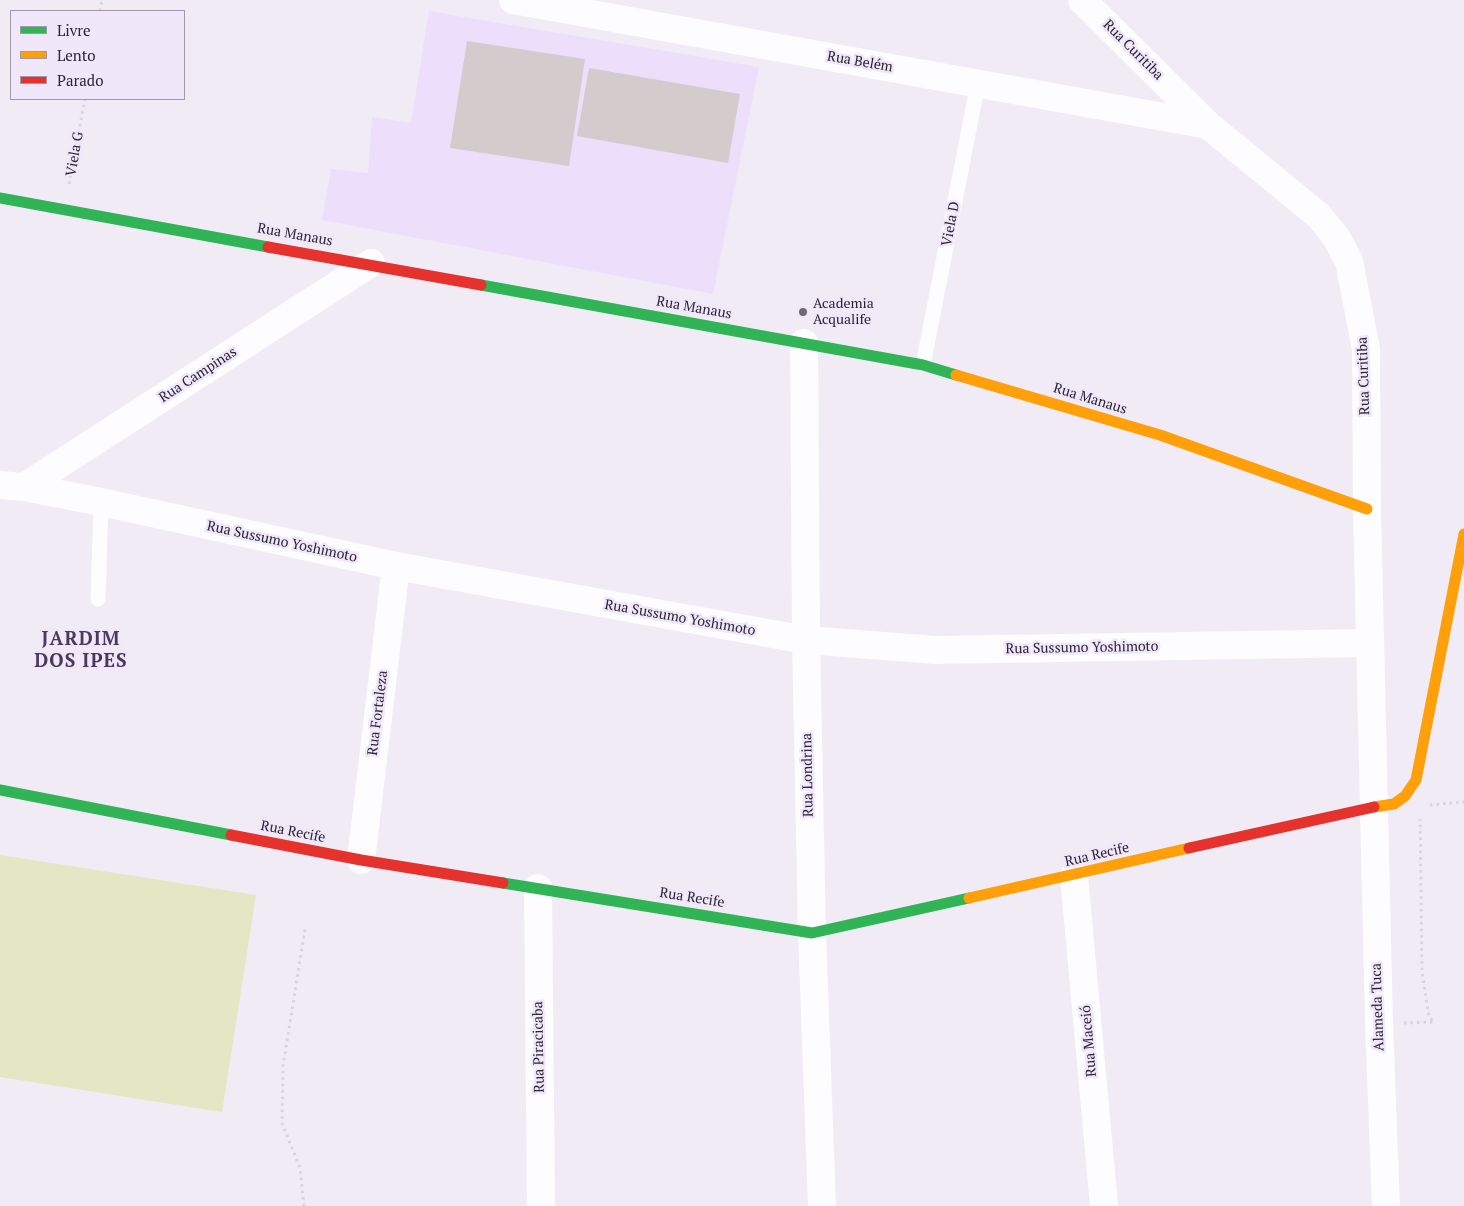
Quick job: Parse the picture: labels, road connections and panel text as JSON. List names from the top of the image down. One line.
{"streets":{"main road":["Rua Manaus","Rua Recife"],"street":["Rua Curitiba","Rua Belém","Rua Campinas","Rua Sussumo Yoshimoto","Rua Fortaleza","Rua Londrina","Alameda Tuca","Rua Maceió","Rua Piracicaba"],"lane":["Viela D"],"path":["Viela G"]},"crossings":[["Rua Curitiba","Rua Belém"],["Rua Curitiba","Rua Manaus"],["Rua Curitiba","Rua Sussumo Yoshimoto"],["Rua Curitiba","Rua Recife"],["Rua Curitiba","Alameda Tuca"],["Rua Belém","Viela D"],["Viela G","Rua Manaus"],["Viela D","Rua Manaus"],["Rua Manaus","Rua Campinas"],["Rua Manaus","Rua Londrina"],["Rua Campinas","Rua Sussumo Yoshimoto"],["Rua Sussumo Yoshimoto","Rua Fortaleza"],["Rua Sussumo Yoshimoto","Rua Londrina"],["Rua Fortaleza","Rua Recife"],["Rua Londrina","Rua Recife"],["Rua Recife","Alameda Tuca"],["Rua Recife","Rua Maceió"],["Rua Recife","Rua Piracicaba"]],"districts":["JARDIM DOS IPES"],"places":["Academia Acqualife"],"legend":["Livre","Lento","Parado"]}
